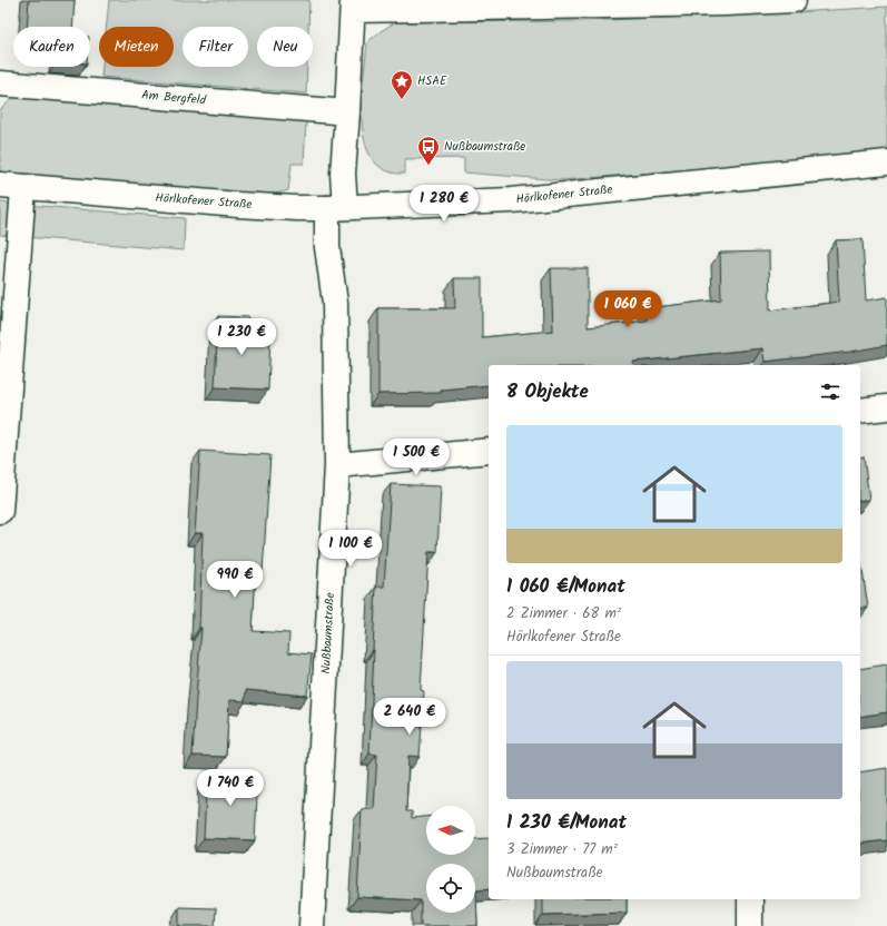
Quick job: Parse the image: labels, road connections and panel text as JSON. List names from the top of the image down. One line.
{"streets":{"street":["Am Bergfeld","Hörlkofener Straße","Nußbaumstraße"]},"crossings":[["Hörlkofener Straße","Nußbaumstraße"]],"places":{"place":["HSAE"],"bus stop":["Nußbaumstraße"]},"north":"left","page":{"chip":["Kaufen","Mieten","Filter","Neu"],"price":["1 280 €","1 060 €","1 230 €","1 500 €","1 100 €","990 €","2 640 €","1 740 €"],"heading":"8 Objekte","list":[{"name":"1 060 €/Monat","note":"2 Zimmer · 68 m² · Hörlkofener Straße"},{"name":"1 230 €/Monat","note":"3 Zimmer · 77 m² · Nußbaumstraße"}]}}
